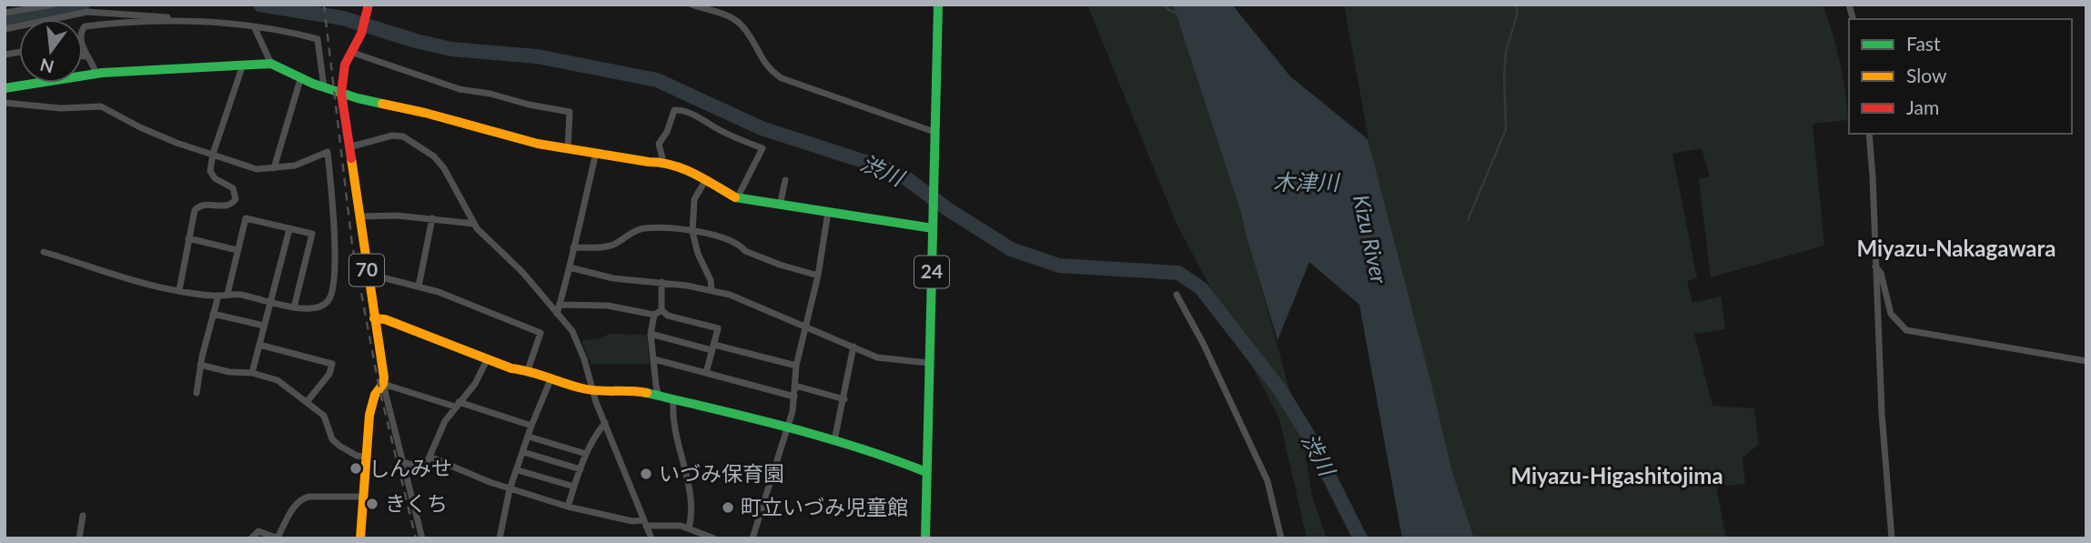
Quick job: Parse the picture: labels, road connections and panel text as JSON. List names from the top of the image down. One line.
{"streets":{"main road":["70","24"]},"districts":["Miyazu-Nakagawara","Miyazu-Higashitojima"],"water":["渋川","木津川","Kizu River"],"places":["しんみせ","いづみ保育園","きくち","町立いづみ児童館"],"legend":["Fast","Slow","Jam"],"north":"bottom"}
